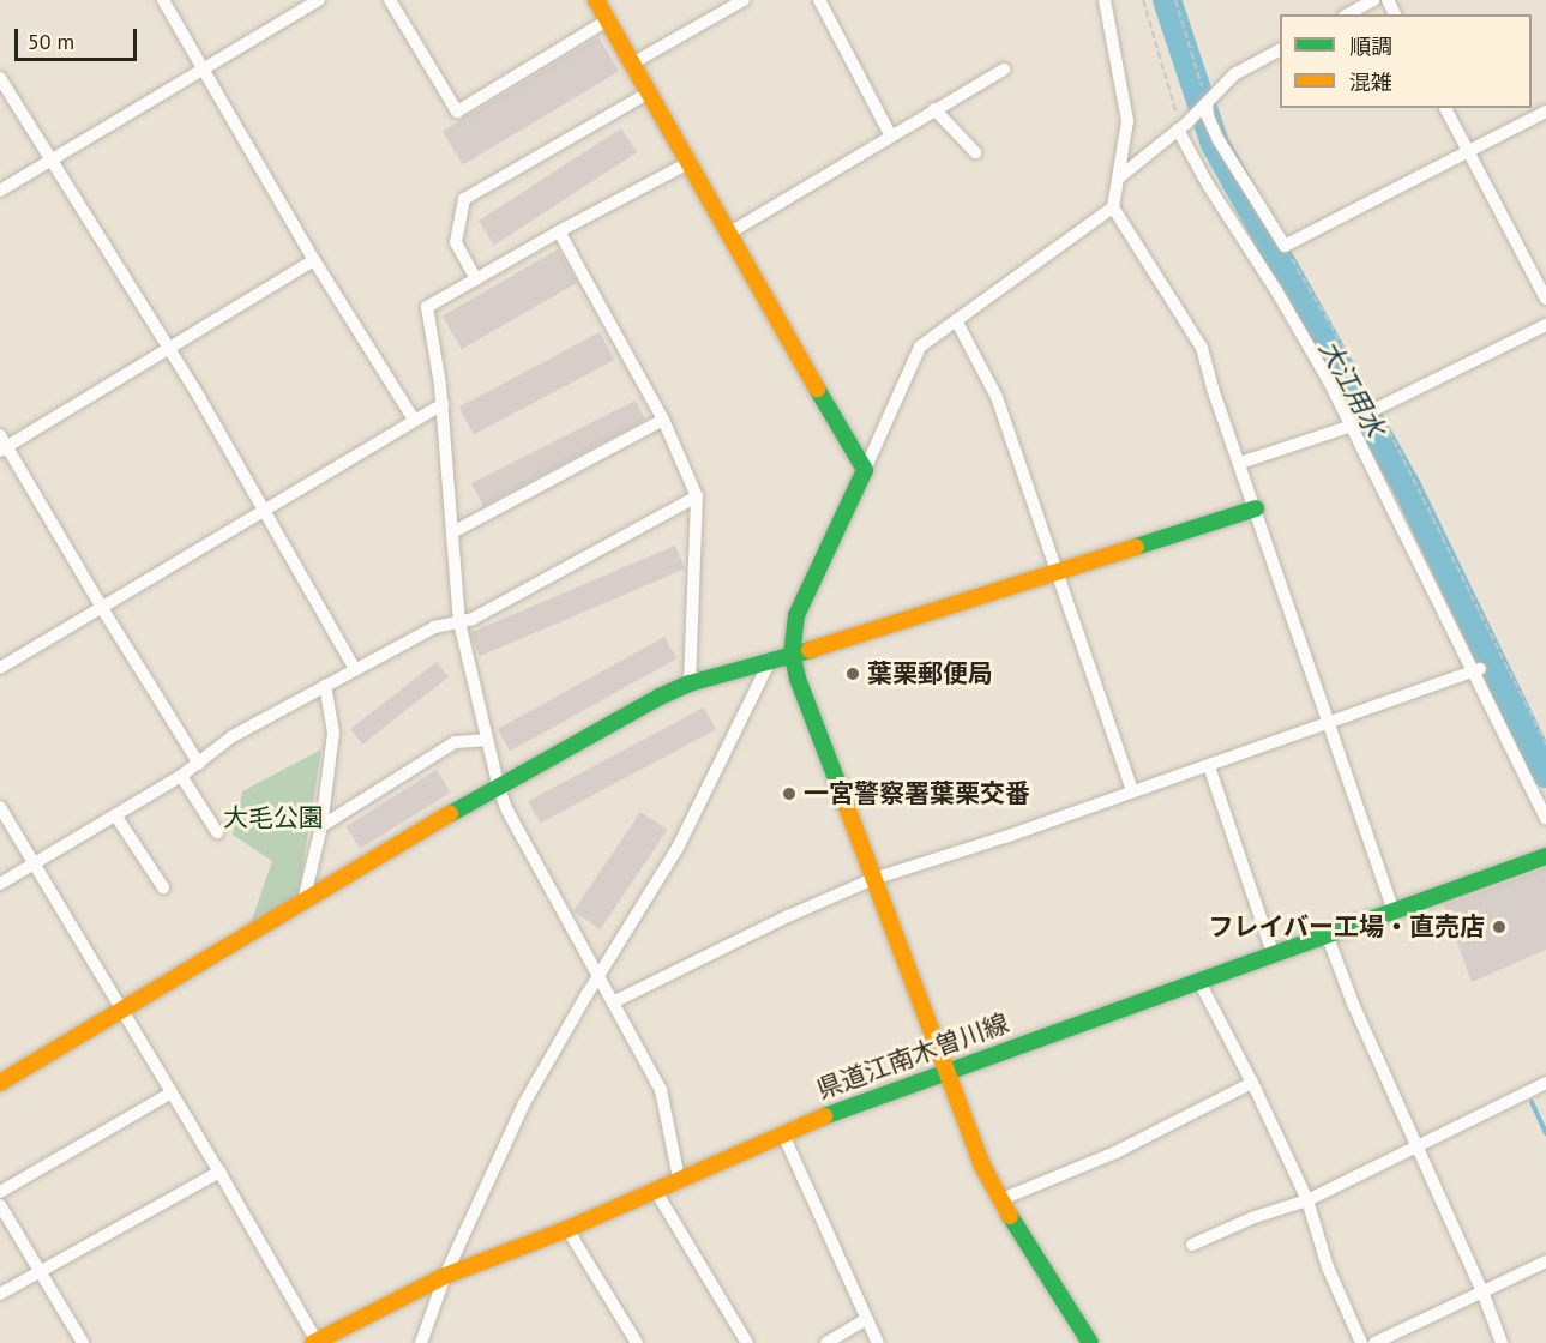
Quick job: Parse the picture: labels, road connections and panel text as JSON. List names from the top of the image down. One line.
{"streets":{"main road":["県道江南木曽川線"]},"water":["大江用水"],"parks":["大毛公園"],"places":["葉栗郵便局","一宮警察署葉栗交番","フレイバー工場・直売店"],"legend":["順調","混雑"],"scale_bar":"50 m"}
